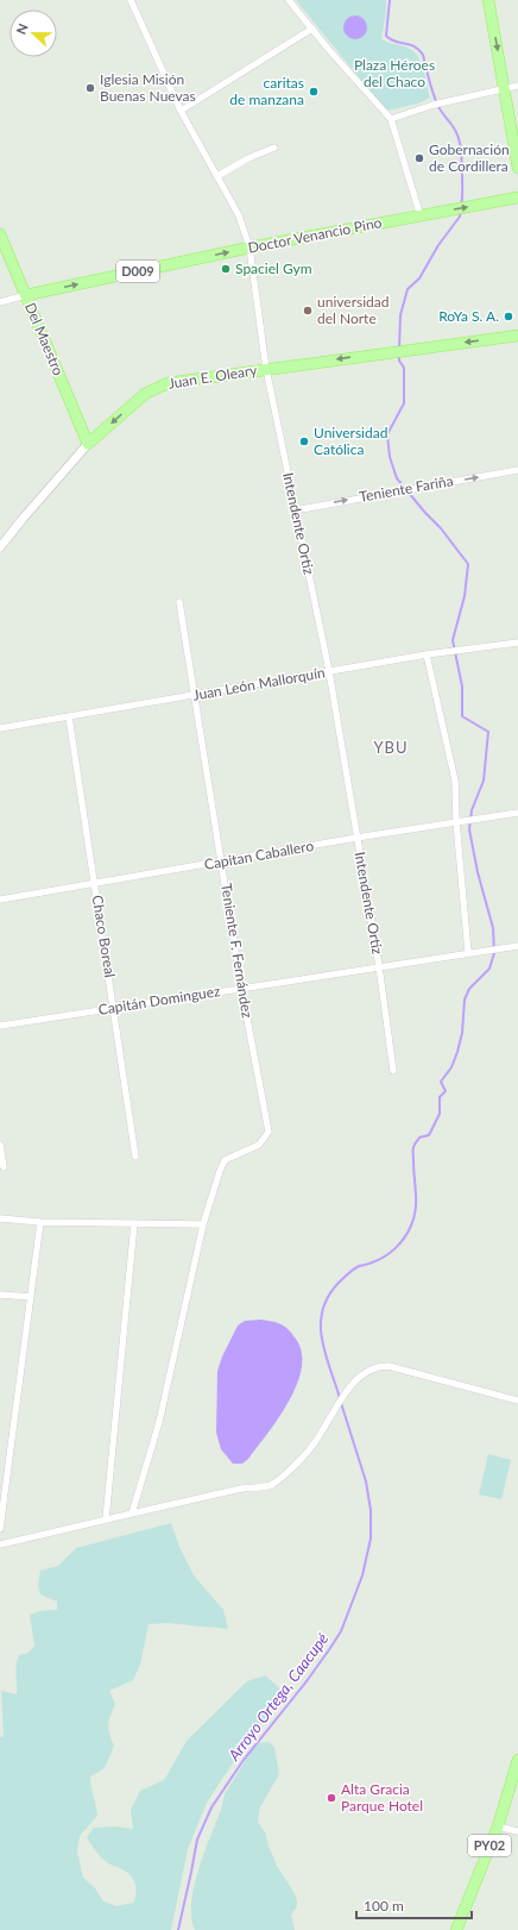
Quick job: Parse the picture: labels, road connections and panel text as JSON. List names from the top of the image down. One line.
{"streets":{"main road":["Doctor Venancio Pino","D009","Del Maestro","Juan E. Oleary","PY02"],"street":["Teniente Fariña","Intendente Ortiz","Juan León Mallorquín","Capitan Caballero","Chaco Boreal","Teniente F. Fernández","Capitán Dominguez"]},"crossings":[["Doctor Venancio Pino","Del Maestro"],["Doctor Venancio Pino","Intendente Ortiz"],["Del Maestro","Juan E. Oleary"],["Juan E. Oleary","Intendente Ortiz"],["Teniente Fariña","Intendente Ortiz"],["Intendente Ortiz","Juan León Mallorquín"],["Intendente Ortiz","Capitan Caballero"],["Intendente Ortiz","Capitán Dominguez"],["Juan León Mallorquín","Chaco Boreal"],["Juan León Mallorquín","Teniente F. Fernández"],["Capitan Caballero","Chaco Boreal"],["Capitan Caballero","Teniente F. Fernández"],["Chaco Boreal","Capitán Dominguez"],["Teniente F. Fernández","Capitán Dominguez"]],"one_way":["Doctor Venancio Pino","Juan E. Oleary","Teniente Fariña"],"districts":["YBU"],"water":["Arroyo Ortega, Caacupé"],"parks":["Plaza Héroes del Chaco"],"places":["Iglesia Misión Buenas Nuevas","caritas de manzana","Gobernación de Cordillera","Spaciel Gym","universidad del Norte","RoYa S. A.","Universidad Católica","Alta Gracia Parque Hotel"],"scale_bar":"100 m","north":"left"}
